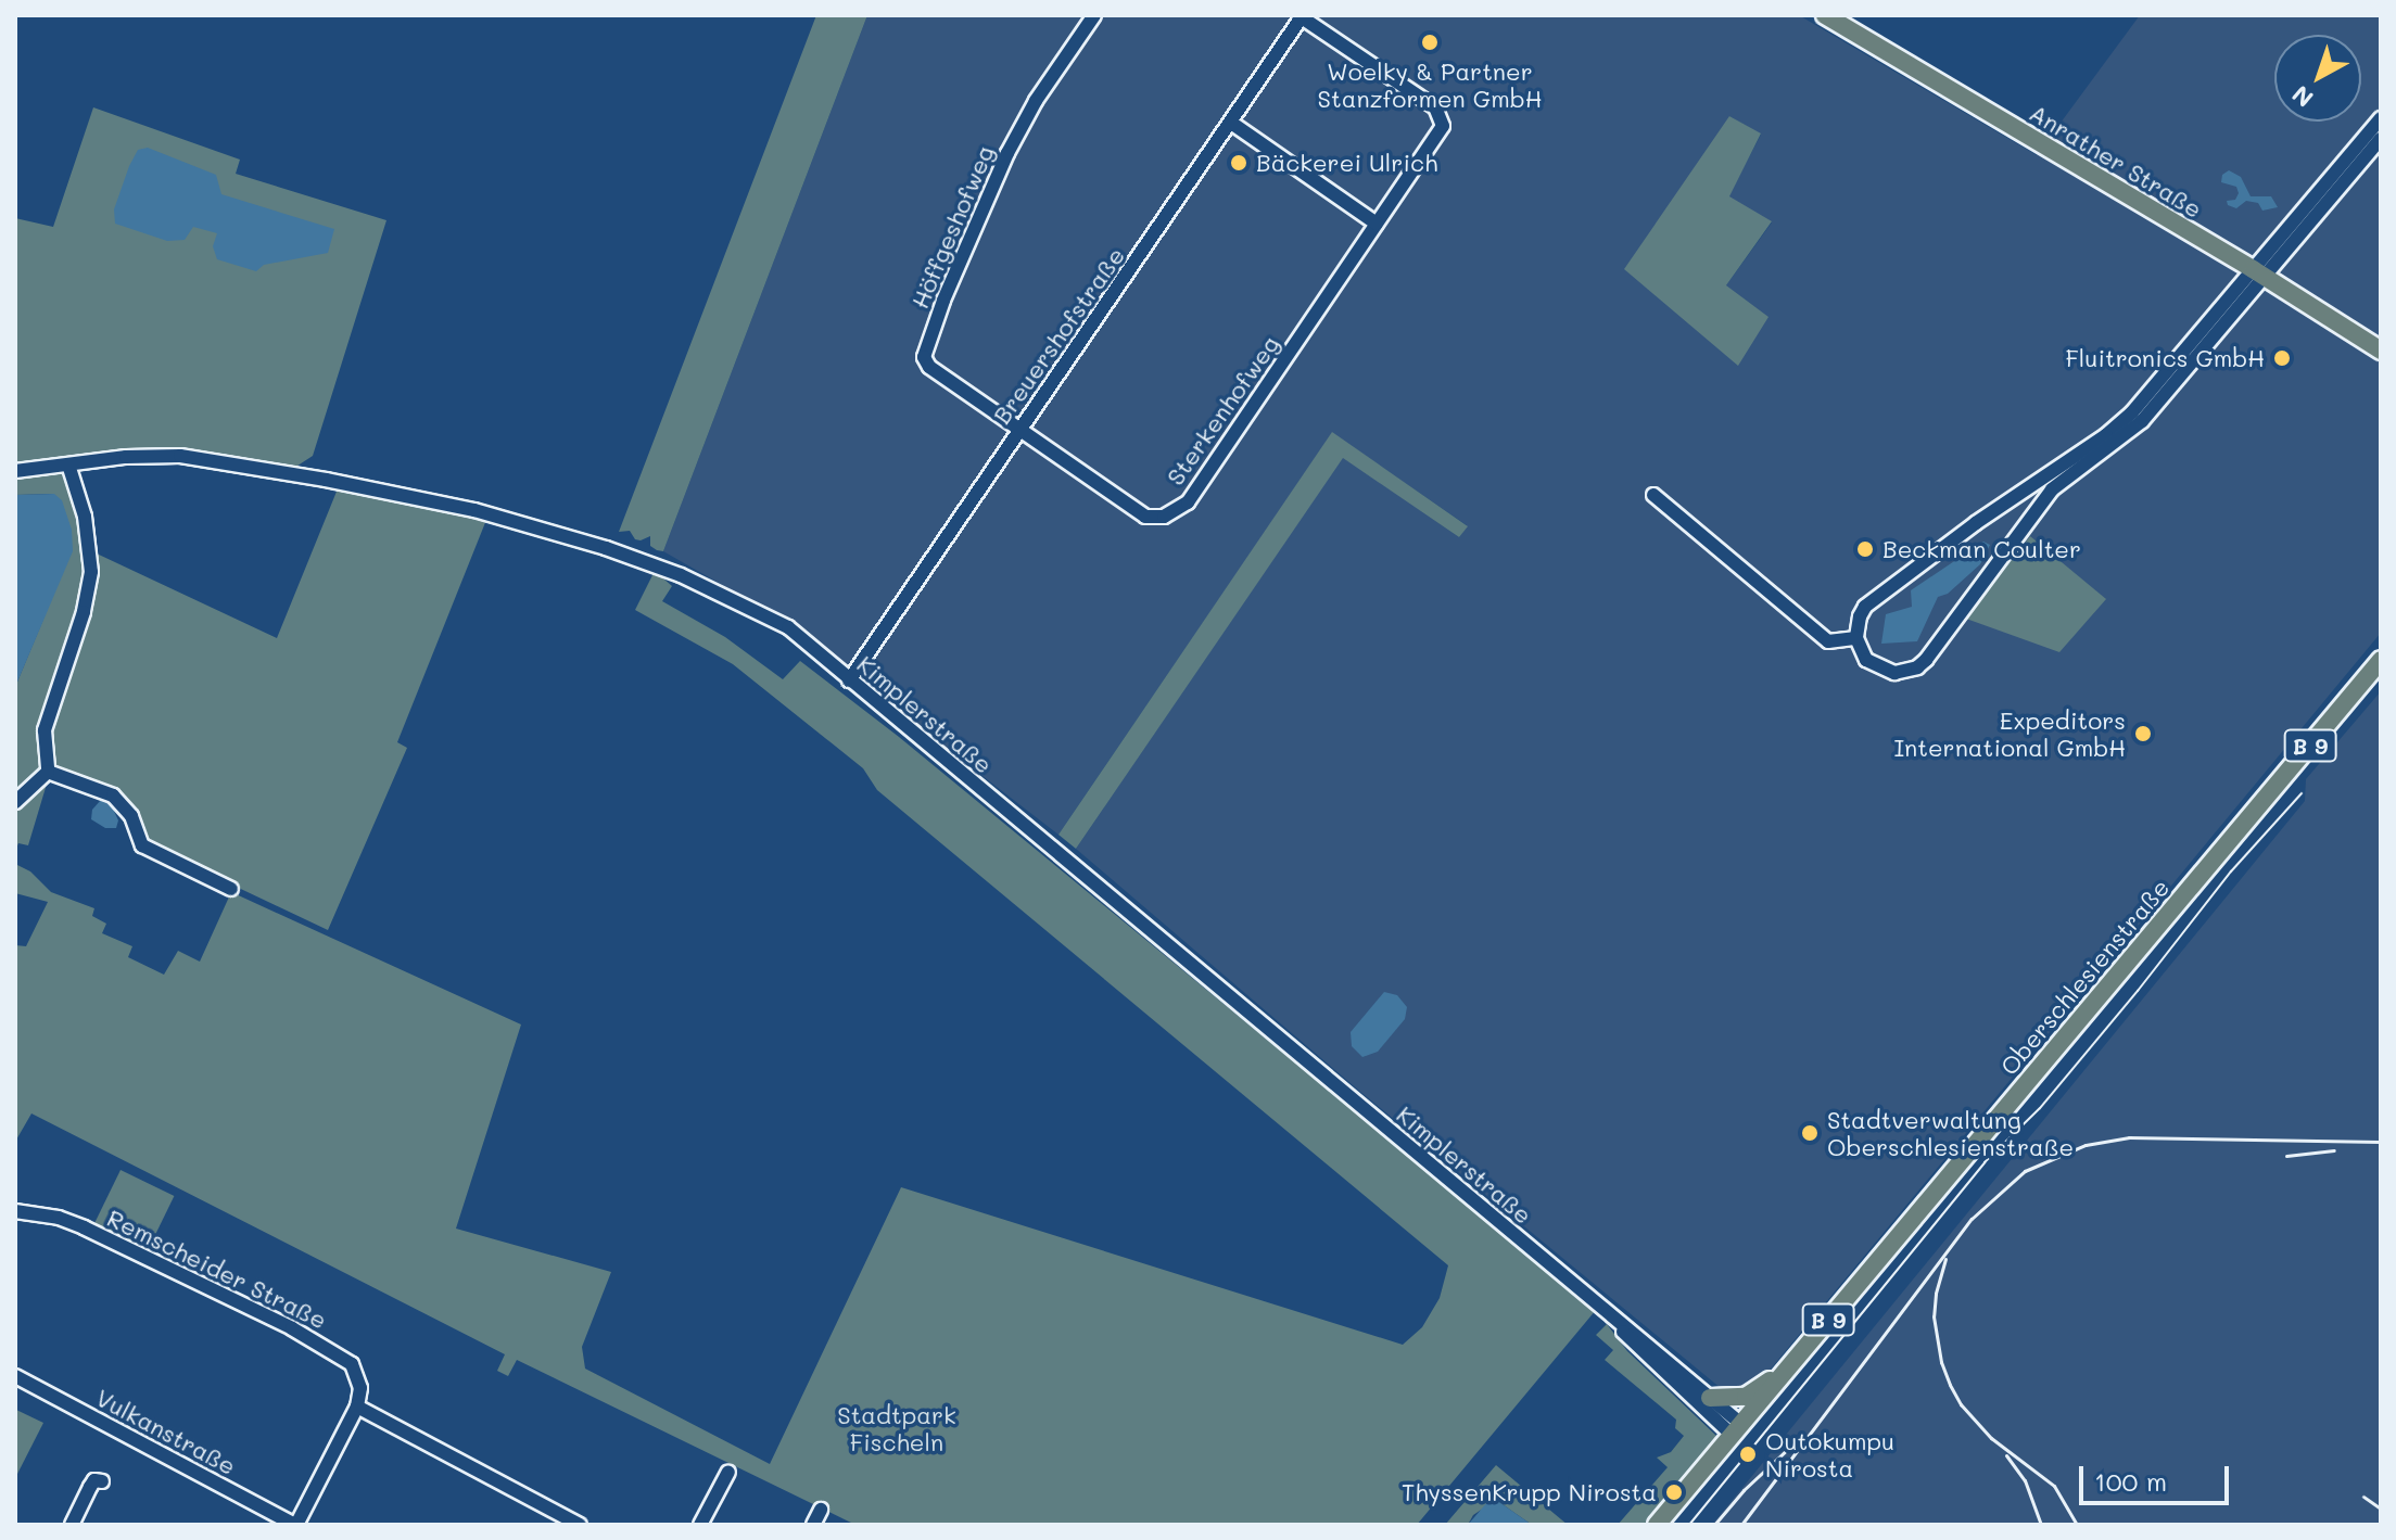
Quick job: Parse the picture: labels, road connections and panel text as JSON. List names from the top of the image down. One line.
{"streets":{"main road":["Anrather Straße","B 9","Oberschlesienstraße"],"street":["Höffgeshofweg","Breuershofstraße","Sterkenhofweg","Kimplerstraße","Remscheider Straße","Vulkanstraße"]},"crossings":[["Höffgeshofweg","Breuershofstraße"],["Höffgeshofweg","Sterkenhofweg"],["Breuershofstraße","Sterkenhofweg"],["Breuershofstraße","Kimplerstraße"],["Kimplerstraße","B 9"],["Kimplerstraße","Oberschlesienstraße"],["B 9","Oberschlesienstraße"]],"parks":["Stadtpark Fischeln"],"places":["Woelky & Partner Stanzformen GmbH","Bäckerei Ulrich","Fluitronics GmbH","Beckman Coulter","Expeditors International GmbH","Stadtverwaltung Oberschlesienstraße","Outokumpu Nirosta","ThyssenKrupp Nirosta"],"scale_bar":"100 m","north":"bottom left"}
